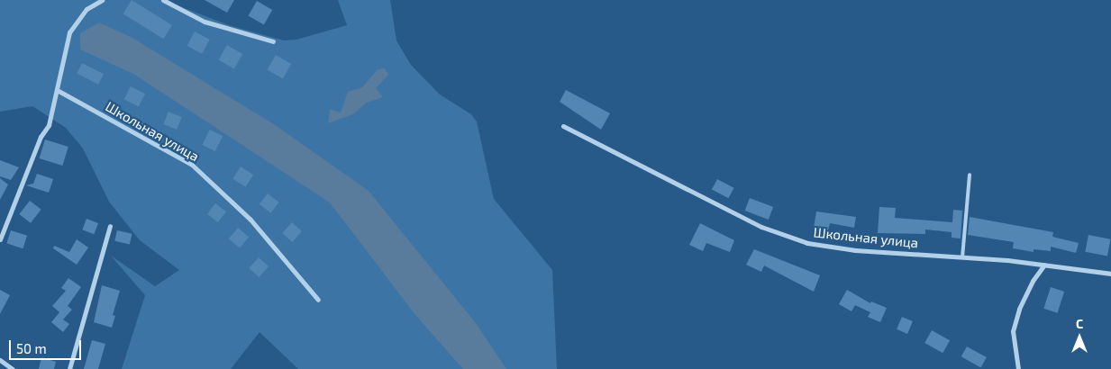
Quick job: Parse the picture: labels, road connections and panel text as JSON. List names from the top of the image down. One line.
{"streets":{"street":["Школьная улица"]},"scale_bar":"50 m","north":"top"}
